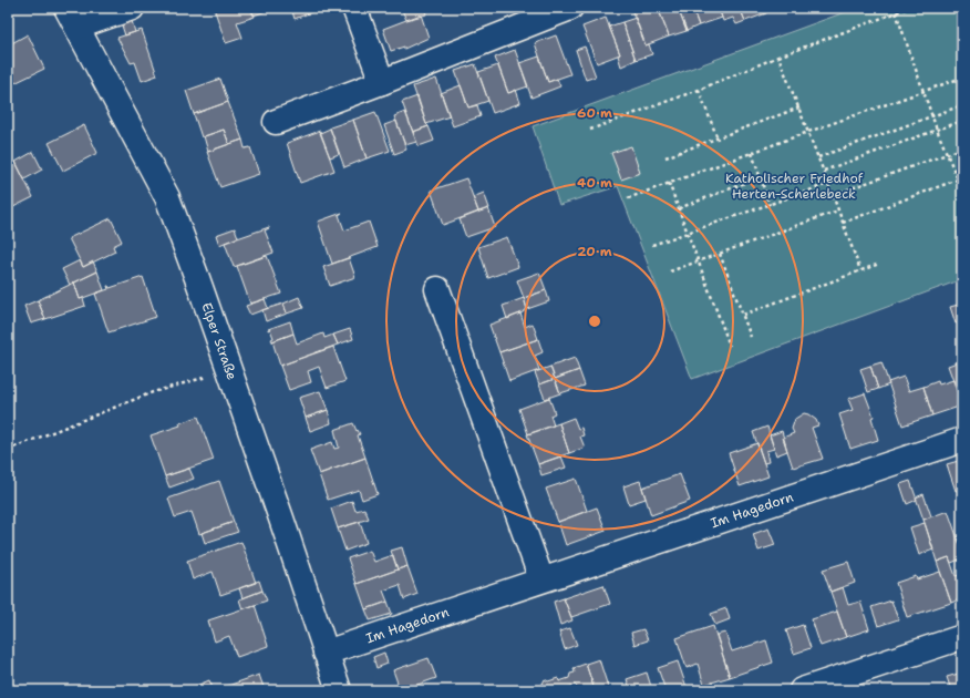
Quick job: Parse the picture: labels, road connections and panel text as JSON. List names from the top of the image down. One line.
{"streets":{"street":["Elper Straße","Im Hagedorn"]},"crossings":[["Elper Straße","Im Hagedorn"]],"parks":["Katholischer Friedhof Herten-Scherlebeck"],"rings":["60 m","40 m","20 m"]}
